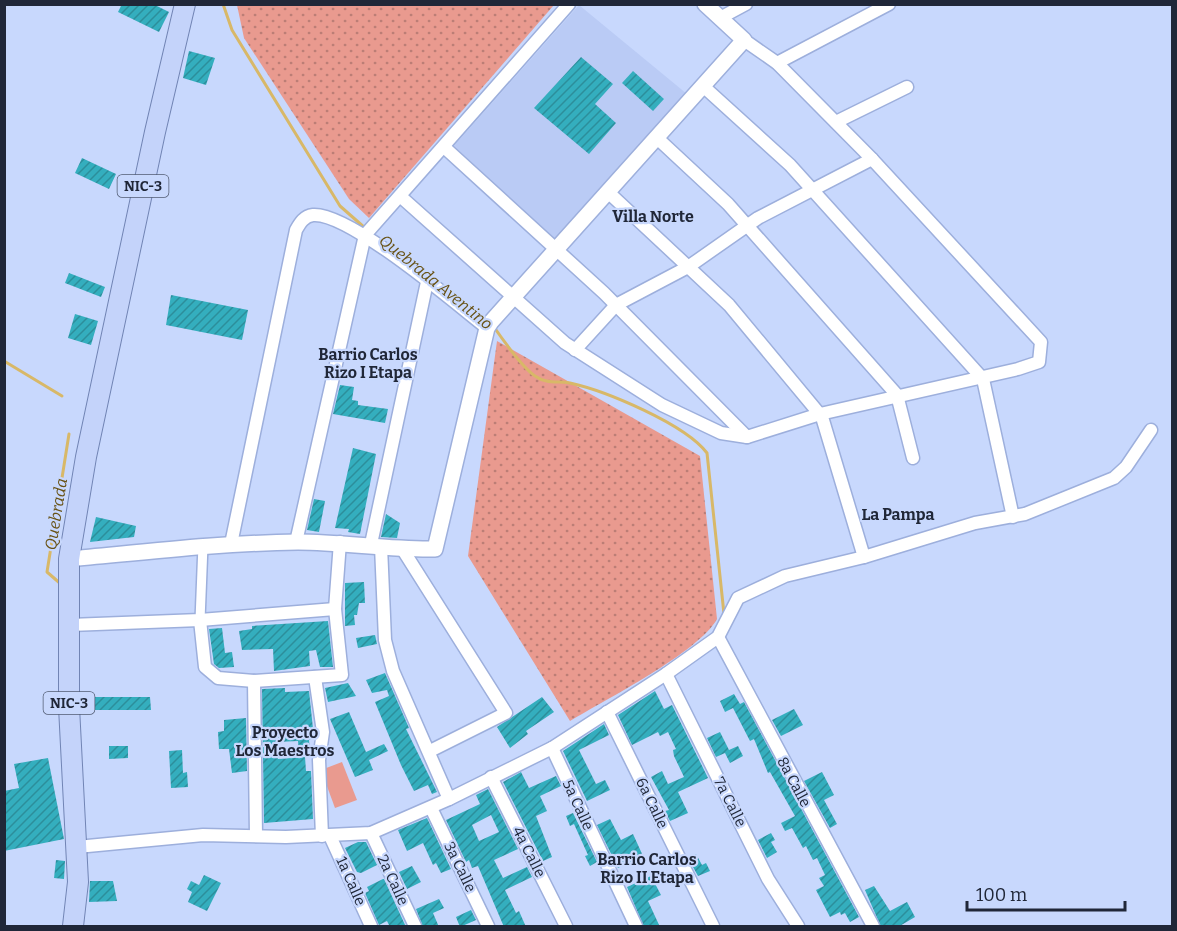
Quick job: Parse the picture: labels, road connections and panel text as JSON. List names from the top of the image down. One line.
{"streets":{"main road":["NIC-3"],"street":["8a Calle","7a Calle","6a Calle","5a Calle","4a Calle","3a Calle","2a Calle","1a Calle"]},"districts":["Villa Norte","Barrio Carlos Rizo I Etapa","La Pampa","Proyecto Los Maestros","Barrio Carlos Rizo II Etapa"],"water":["Quebrada Aventino","Quebrada"],"scale_bar":"100 m"}
